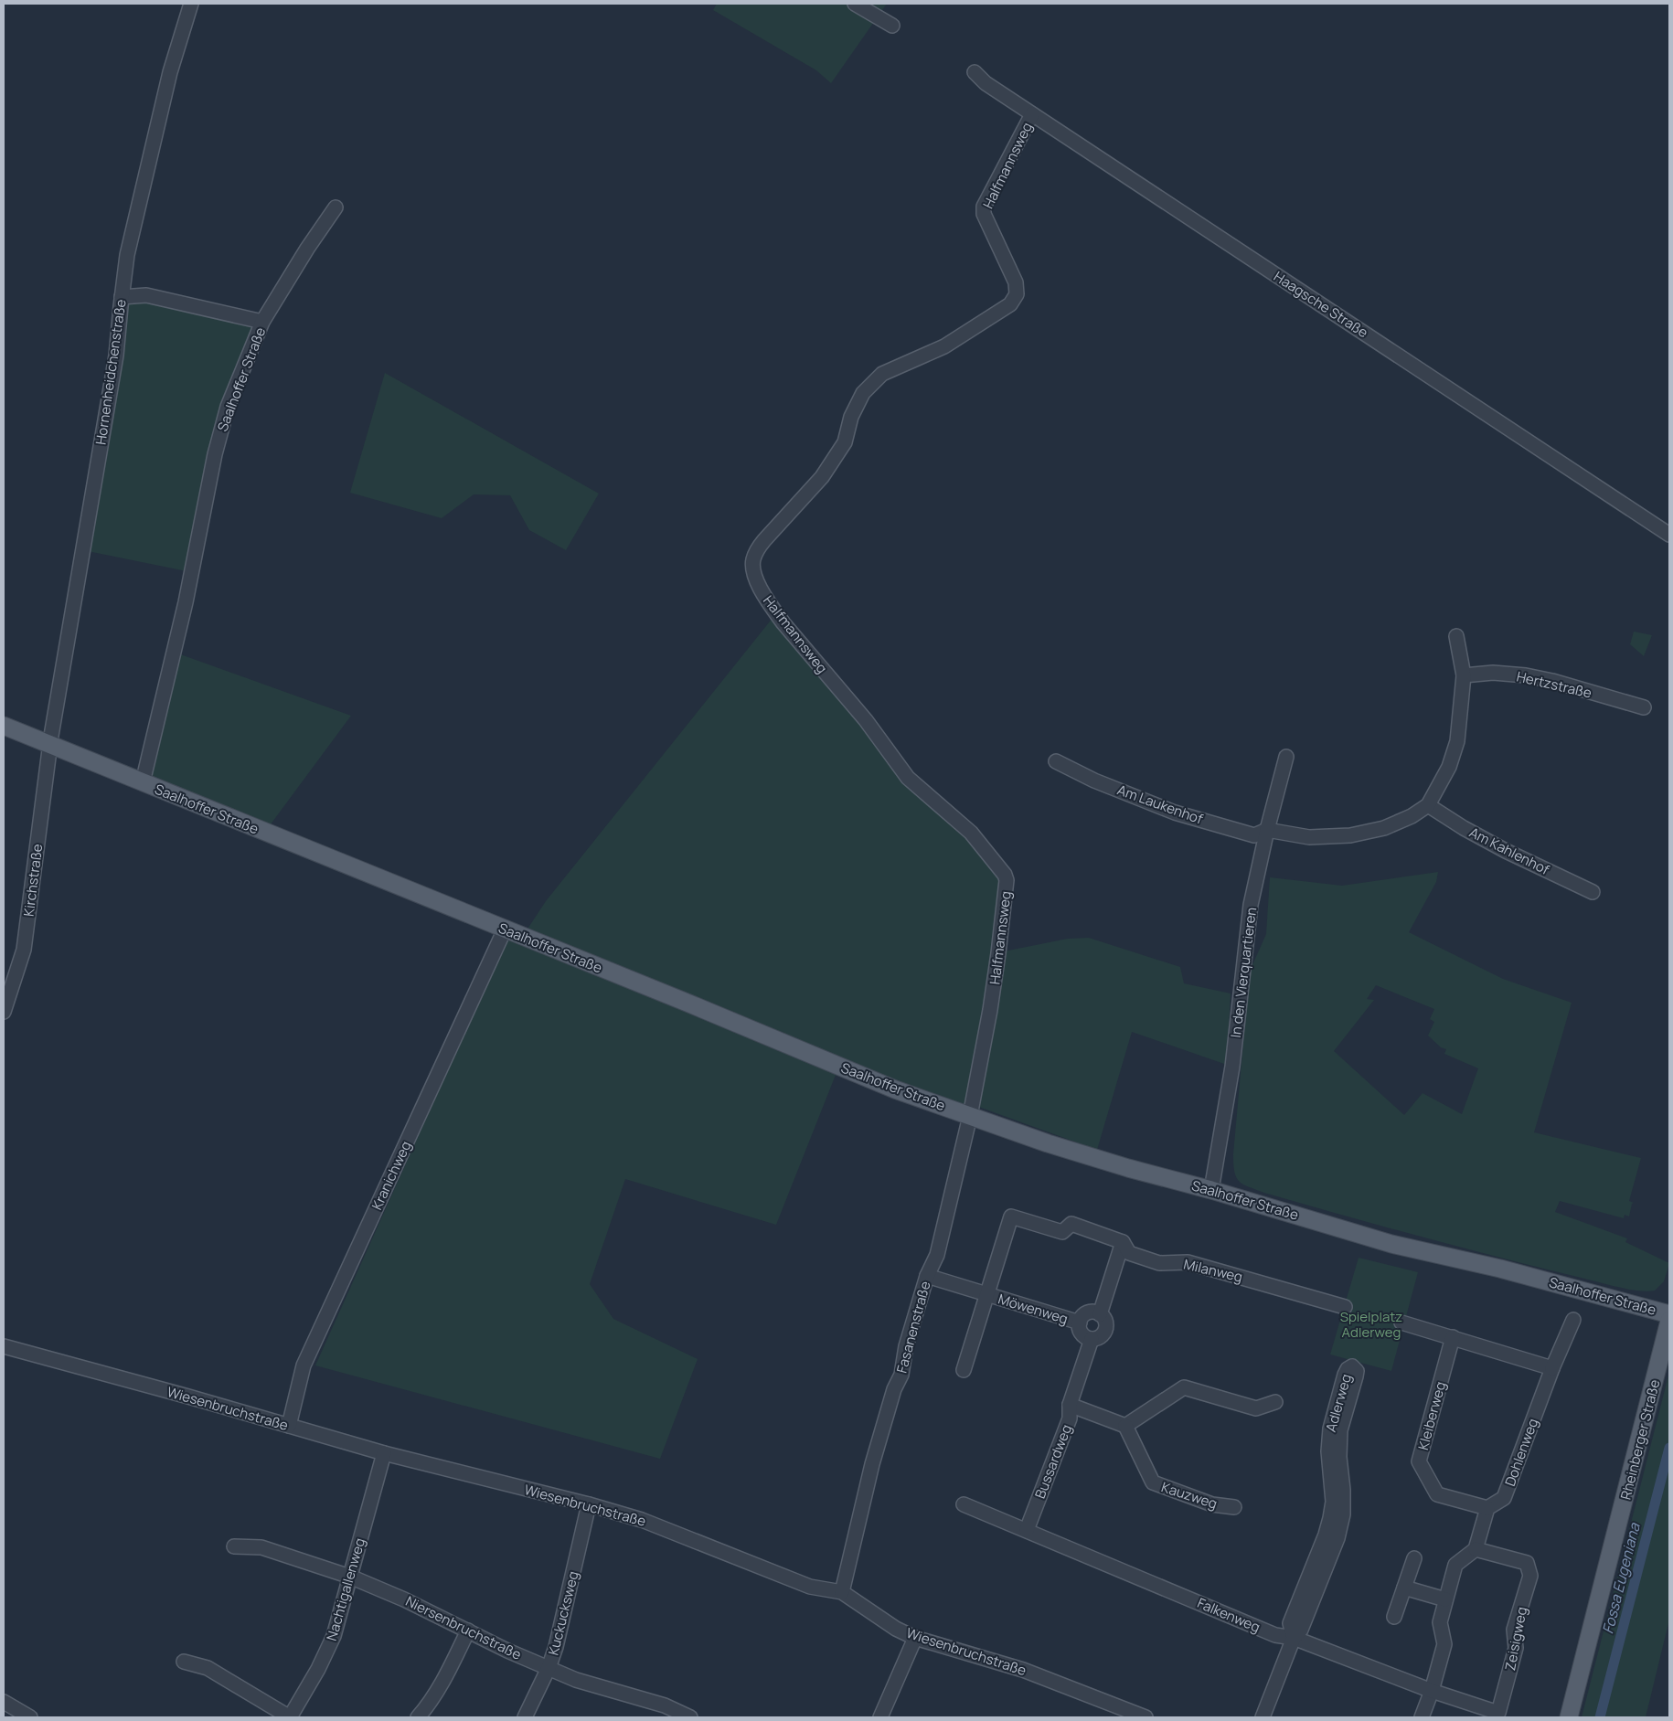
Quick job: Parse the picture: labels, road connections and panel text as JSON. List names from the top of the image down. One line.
{"streets":{"main road":["Saalhoffer Straße","Rheinberger Straße"],"street":["Halfmannsweg","Haagsche Straße","Hornenheidchenstraße","Hertzstraße","Am Laukenhof","Am Kahlenhof","Kirchstraße","In den Vierquartieren","Kranichweg","Milanweg","Möwenweg","Fasanenstraße","Adlerweg","Wiesenbruchstraße","Kleiberweg","Dohlenweg","Bussardweg","Kauzweg","Nachtigallenweg","Kuckucksweg","Falkenweg","Niersenbruchstraße","Zeisigweg"]},"crossings":[["Halfmannsweg","Haagsche Straße"],["Halfmannsweg","Saalhoffer Straße"],["Halfmannsweg","Fasanenstraße"],["Hornenheidchenstraße","Saalhoffer Straße"],["Hornenheidchenstraße","Kirchstraße"],["Saalhoffer Straße","Kirchstraße"],["Saalhoffer Straße","In den Vierquartieren"],["Saalhoffer Straße","Kranichweg"],["Saalhoffer Straße","Fasanenstraße"],["Am Laukenhof","Am Kahlenhof"],["Am Laukenhof","In den Vierquartieren"],["Kranichweg","Wiesenbruchstraße"],["Milanweg","Möwenweg"],["Möwenweg","Fasanenstraße"],["Möwenweg","Bussardweg"],["Fasanenstraße","Wiesenbruchstraße"],["Adlerweg","Falkenweg"],["Wiesenbruchstraße","Nachtigallenweg"],["Wiesenbruchstraße","Kuckucksweg"],["Kleiberweg","Dohlenweg"],["Bussardweg","Falkenweg"],["Nachtigallenweg","Niersenbruchstraße"],["Kuckucksweg","Niersenbruchstraße"],["Falkenweg","Zeisigweg"]],"water":["Fossa Eugeniana"],"parks":["Spielplatz Adlerweg"]}
